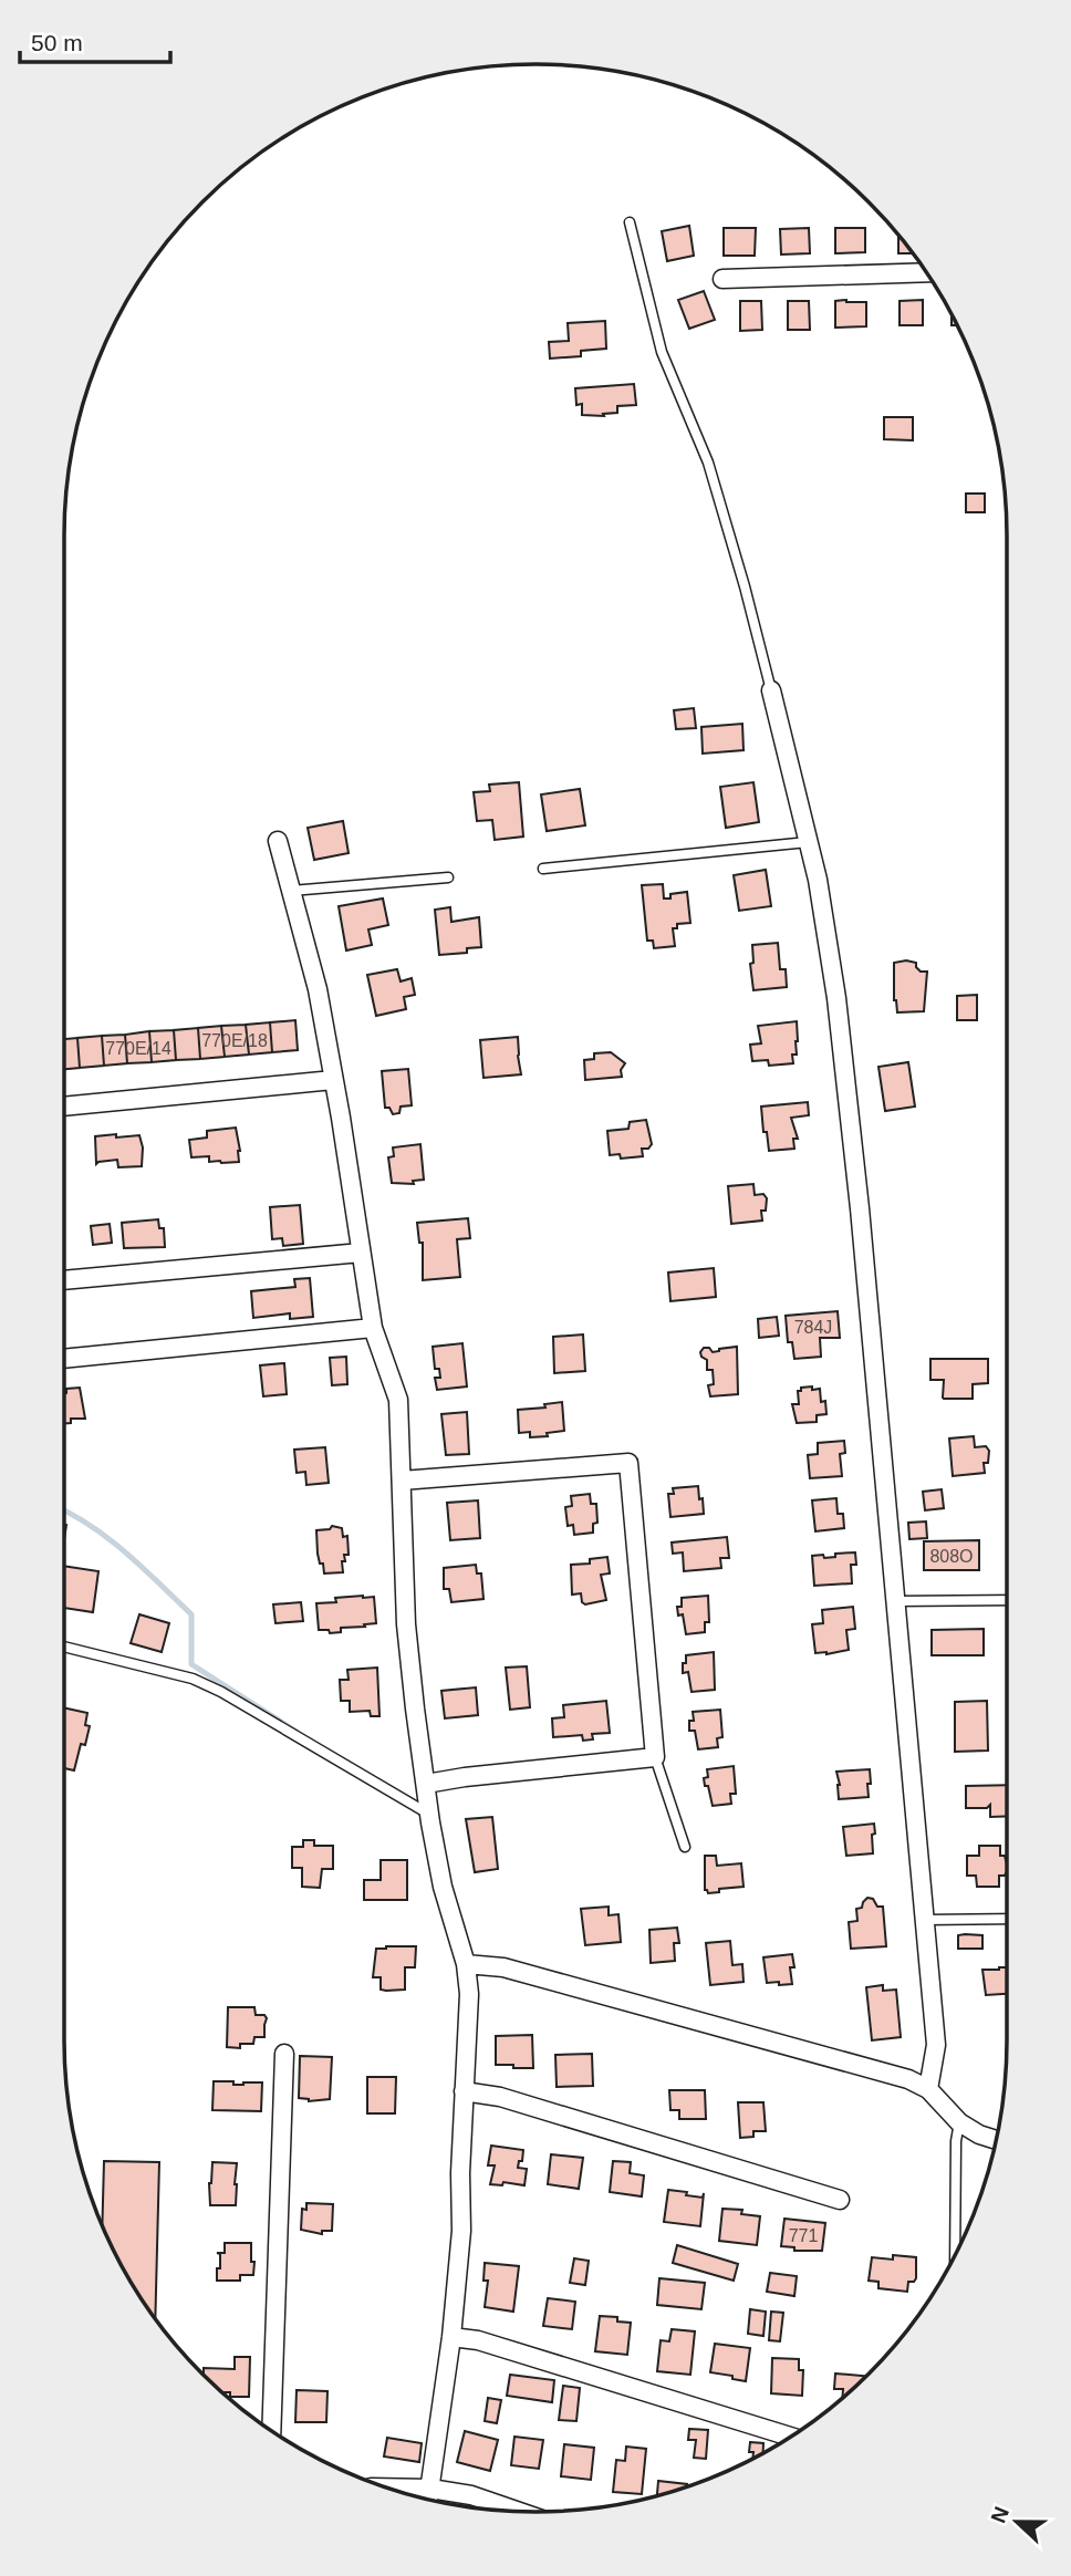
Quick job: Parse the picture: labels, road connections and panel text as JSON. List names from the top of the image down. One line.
{"house_numbers":["770E/18","770E/14","784J","808O","771"],"scale_bar":"50 m","north":"left"}
